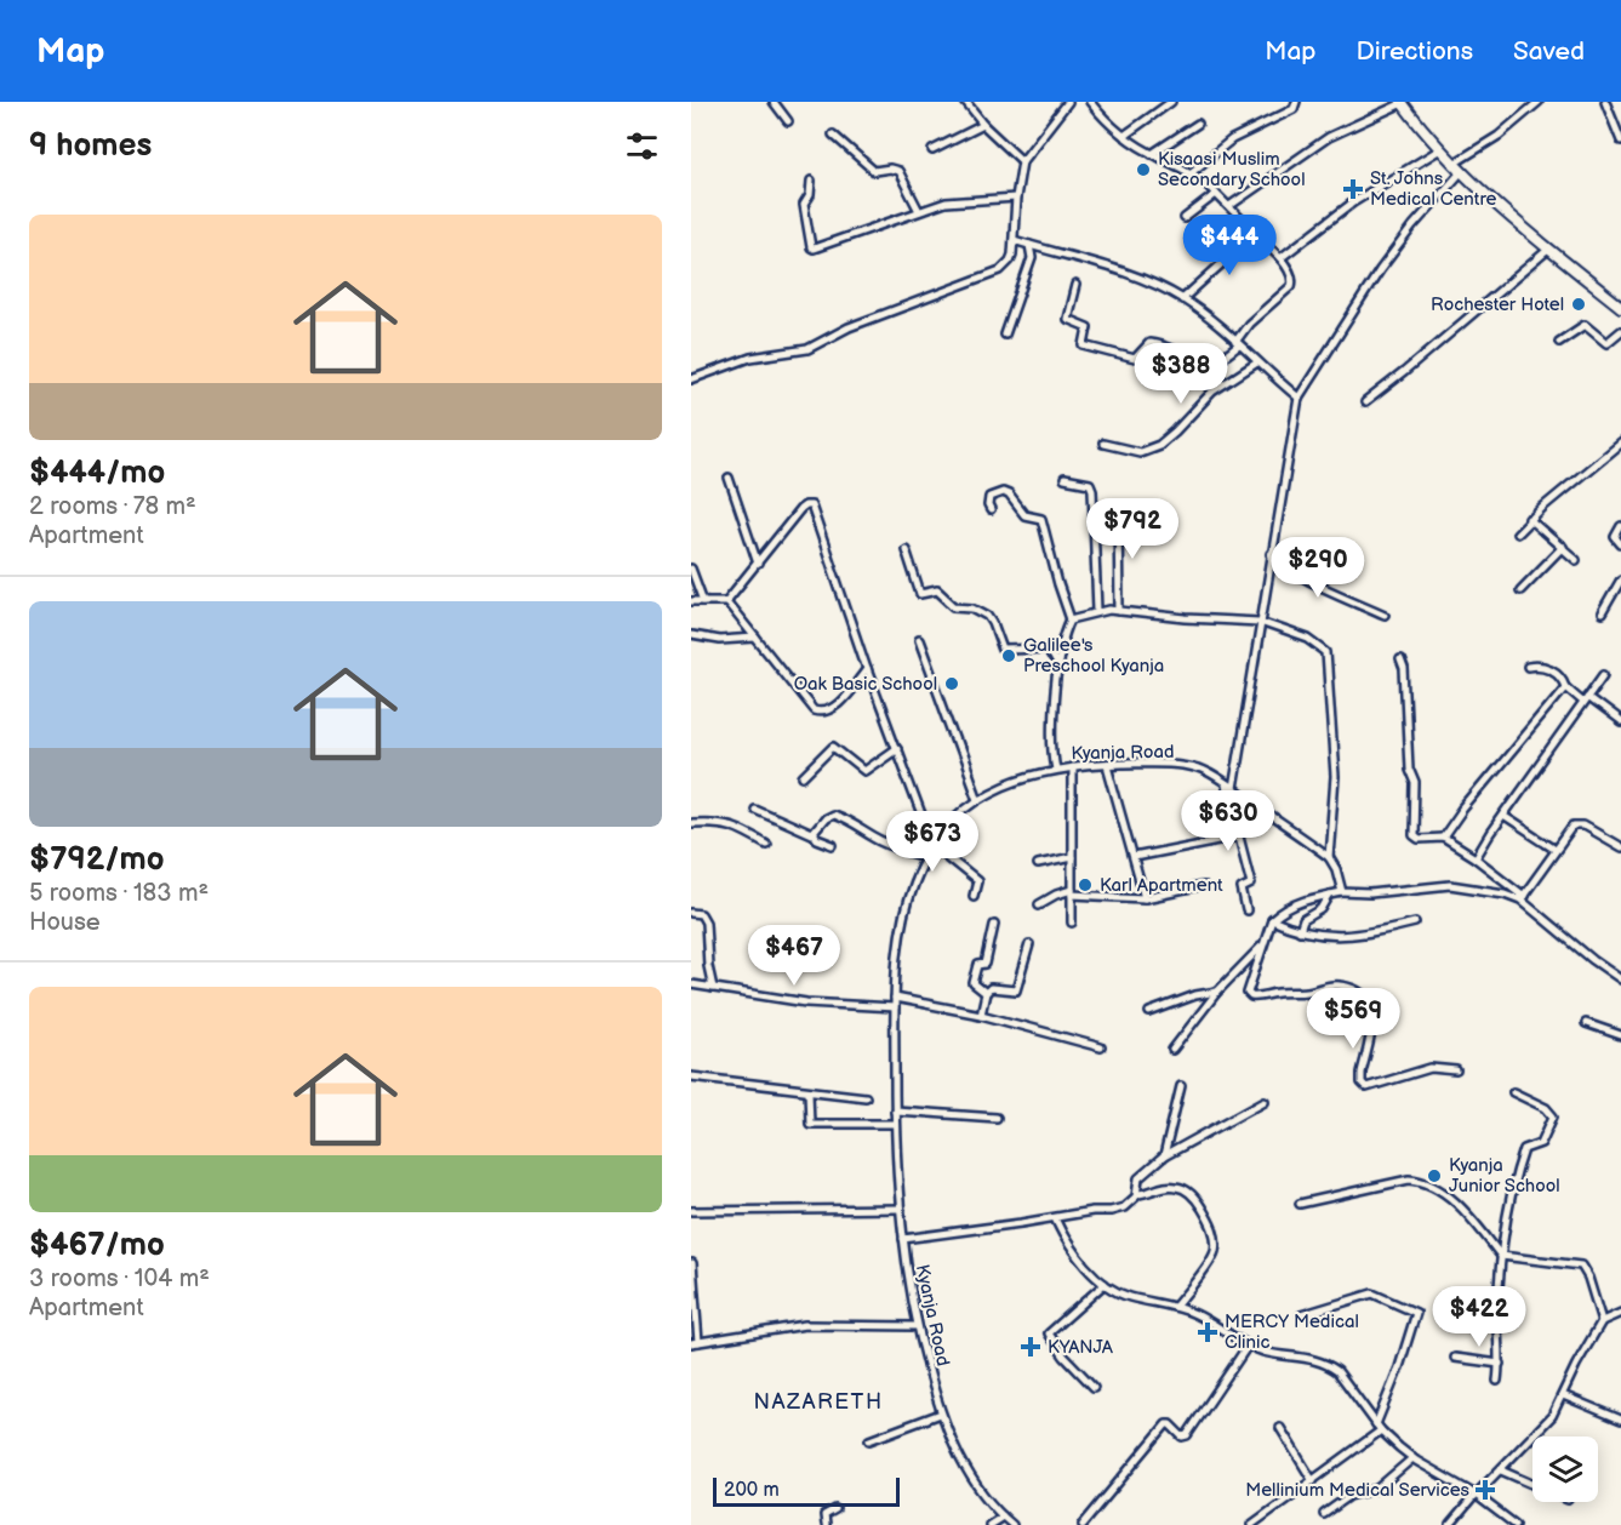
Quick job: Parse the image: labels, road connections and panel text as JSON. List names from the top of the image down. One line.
{"streets":{"street":["Kyanja Road"]},"districts":["NAZARETH"],"places":{"other":["Kisaasi Muslim Secondary School","Rochester Hotel","Galilee's Preschool Kyanja","Oak Basic School","Karl Apartment","Kyanja Junior School"],"health":["St. Johns Medical Centre","MERCY Medical Clinic","KYANJA","Mellinium Medical Services"]},"scale_bar":"200 m","page":{"header":"Map","nav":["Map","Directions","Saved"],"heading":"9 homes","list":[{"name":"$444/mo","note":"2 rooms · 78 m² · Apartment"},{"name":"$792/mo","note":"5 rooms · 183 m² · House"},{"name":"$467/mo","note":"3 rooms · 104 m² · Apartment"}],"price":["$444","$388","$792","$290","$630","$673","$467","$569","$422"],"scale":"200 m"}}
